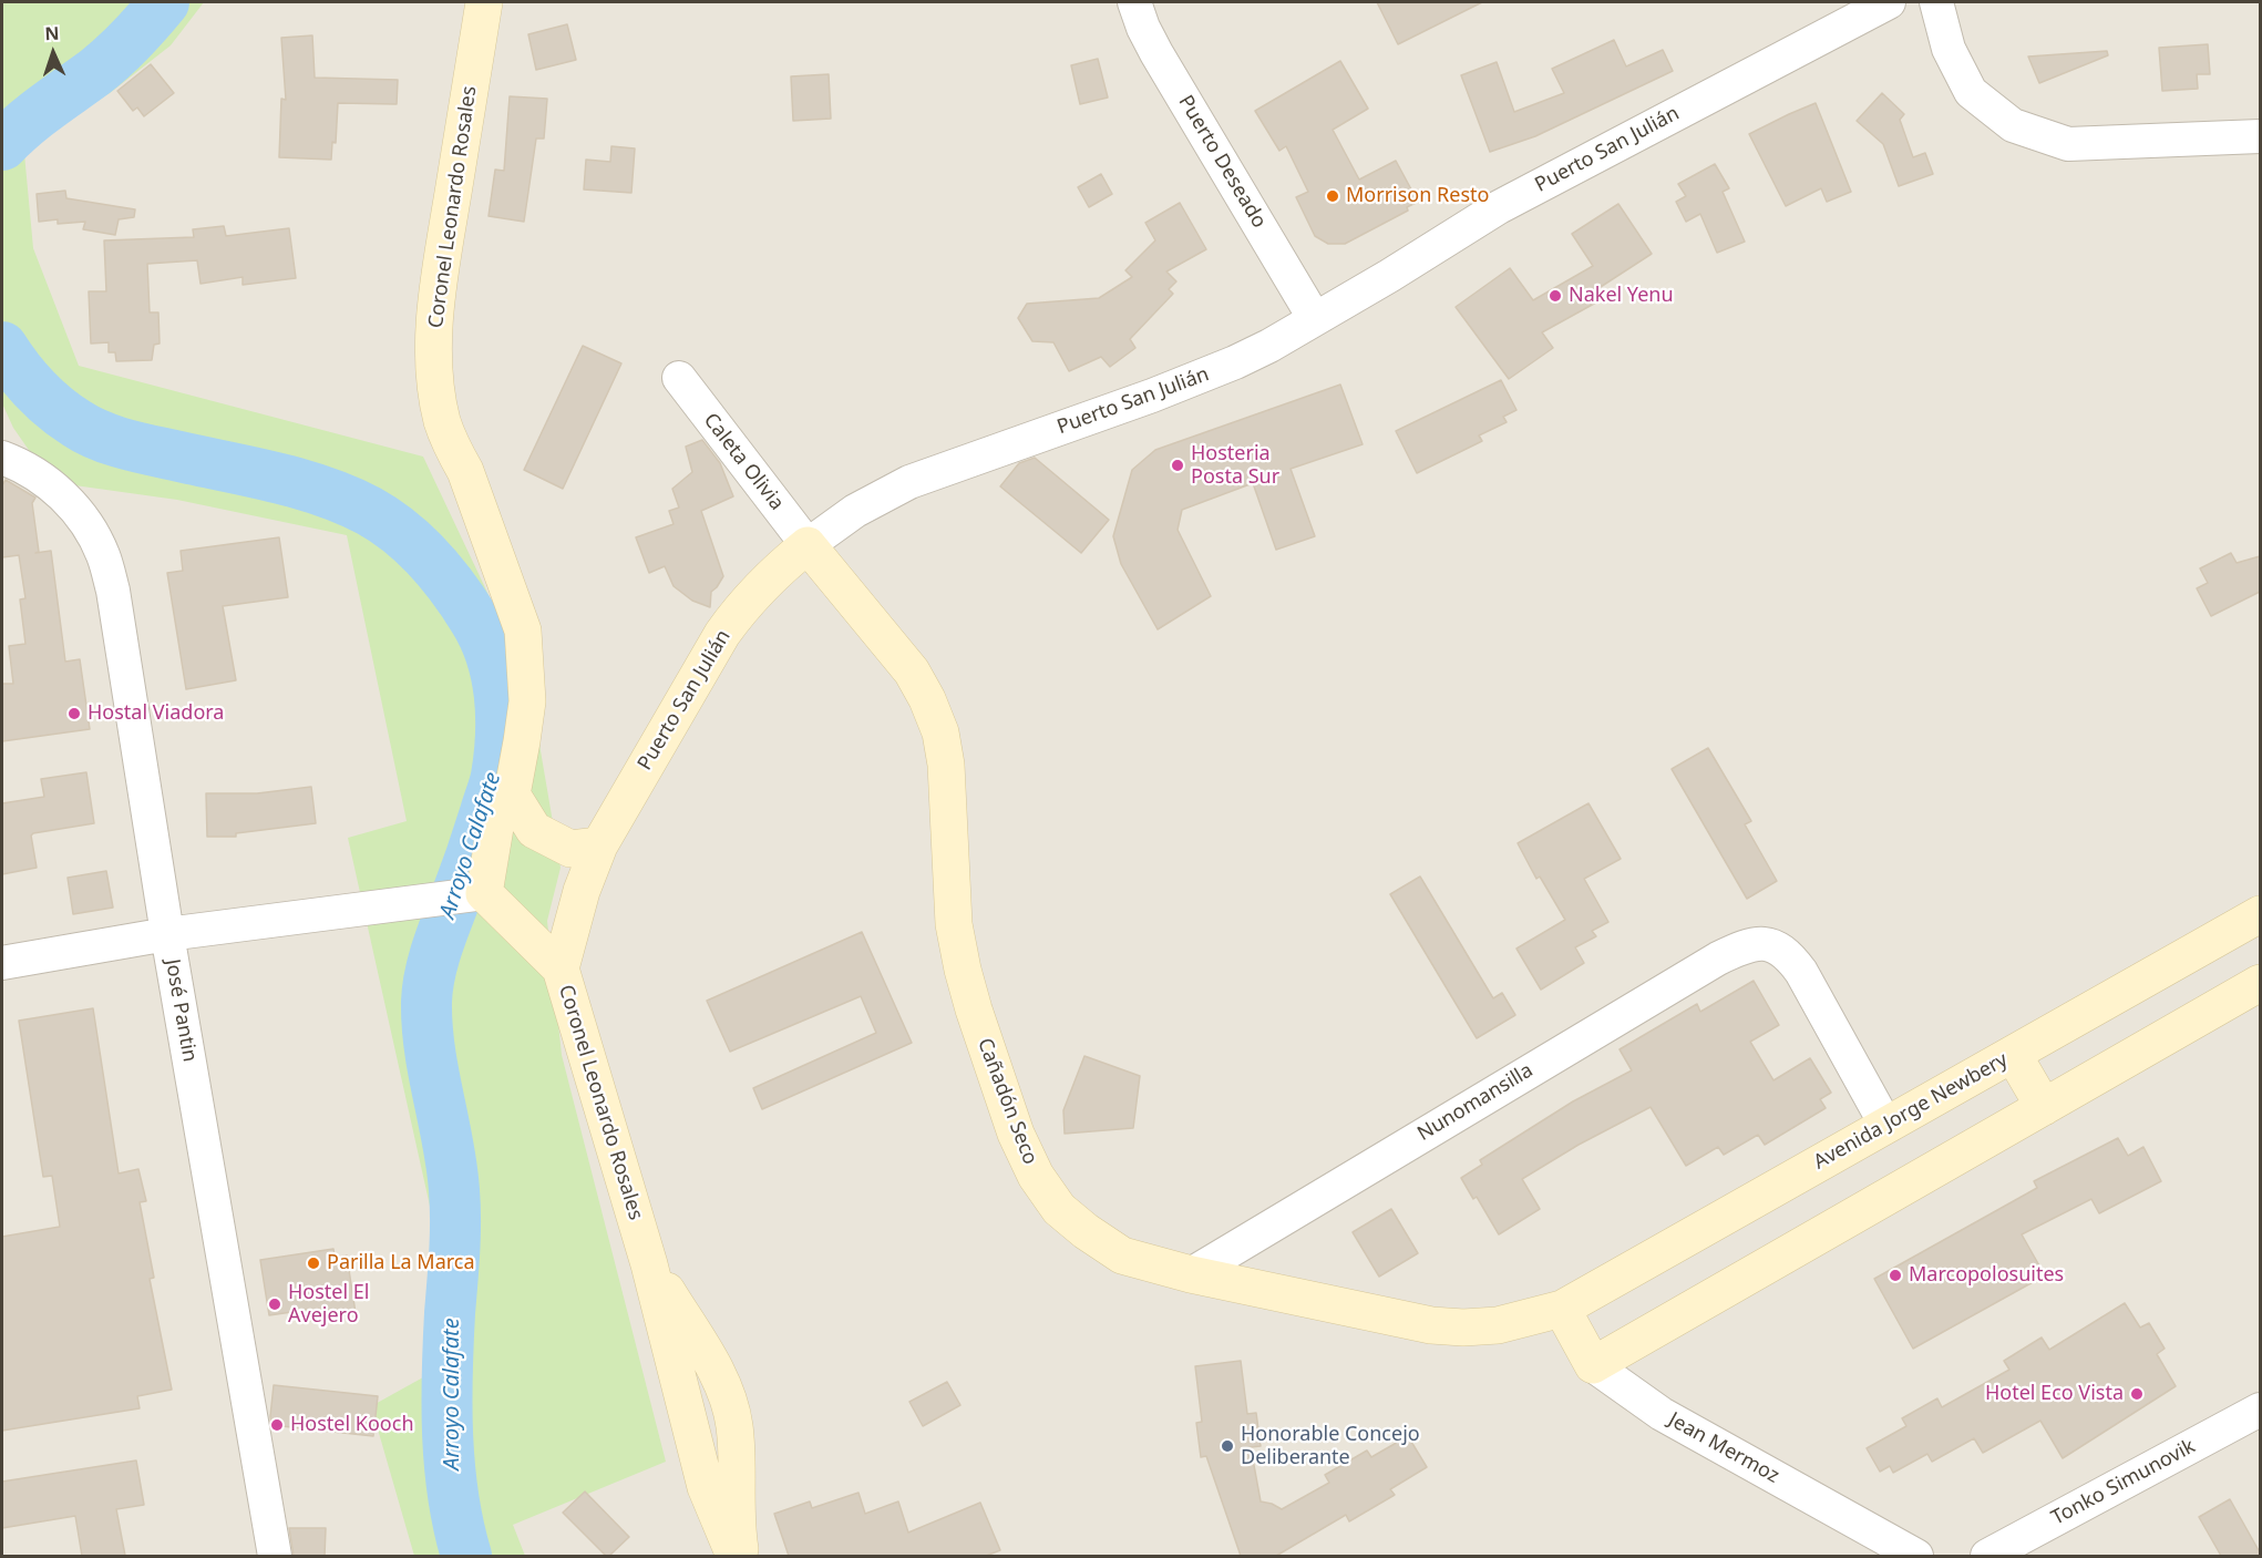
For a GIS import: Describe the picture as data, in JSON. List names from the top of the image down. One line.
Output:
{"streets":{"street":["Puerto San Julián","Puerto Deseado","Coronel Leonardo Rosales","Caleta Olivia","José Pantin","Cañadón Seco","Nunomansilla","Avenida Jorge Newbery","Jean Mermoz","Tonko Simunovik"]},"crossings":[["Puerto San Julián","Puerto Deseado"],["Puerto San Julián","Coronel Leonardo Rosales"],["Puerto San Julián","Caleta Olivia"],["Puerto San Julián","Cañadón Seco"],["Caleta Olivia","Cañadón Seco"],["Cañadón Seco","Nunomansilla"],["Cañadón Seco","Avenida Jorge Newbery"],["Cañadón Seco","Jean Mermoz"],["Nunomansilla","Avenida Jorge Newbery"],["Avenida Jorge Newbery","Jean Mermoz"]],"water":["Arroyo Calafate"],"places":["Morrison Resto","Nakel Yenu","Hosteria Posta Sur","Hostal Viadora","Parilla La Marca","Marcopolosuites","Hostel El Avejero","Hotel Eco Vista","Hostel Kooch","Honorable Concejo Deliberante"],"north":"top"}
